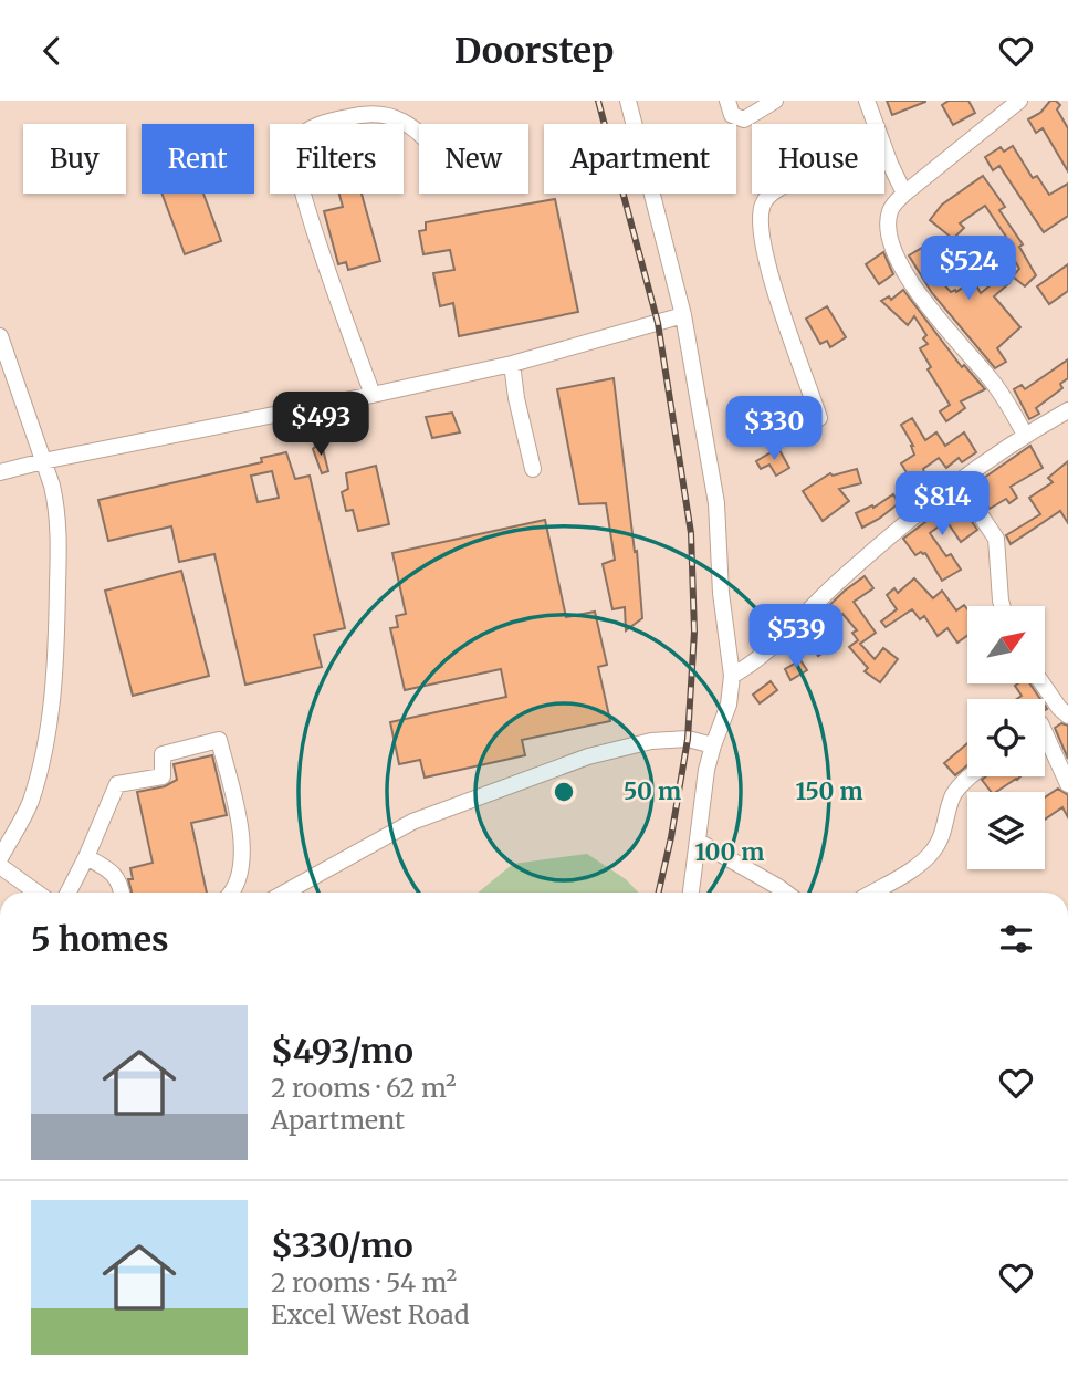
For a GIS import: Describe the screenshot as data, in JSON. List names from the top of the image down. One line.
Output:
{"north":"top right","page":{"header":"Doorstep","chip":["Buy","Rent","Filters","New","Apartment","House"],"price":["$524","$493","$330","$814","$539"],"heading":"5 homes","list":[{"name":"$493/mo","note":"2 rooms · 62 m² · Apartment"},{"name":"$330/mo","note":"2 rooms · 54 m² · Excel West Road"}]},"rings":["50 m","150 m","100 m"]}
